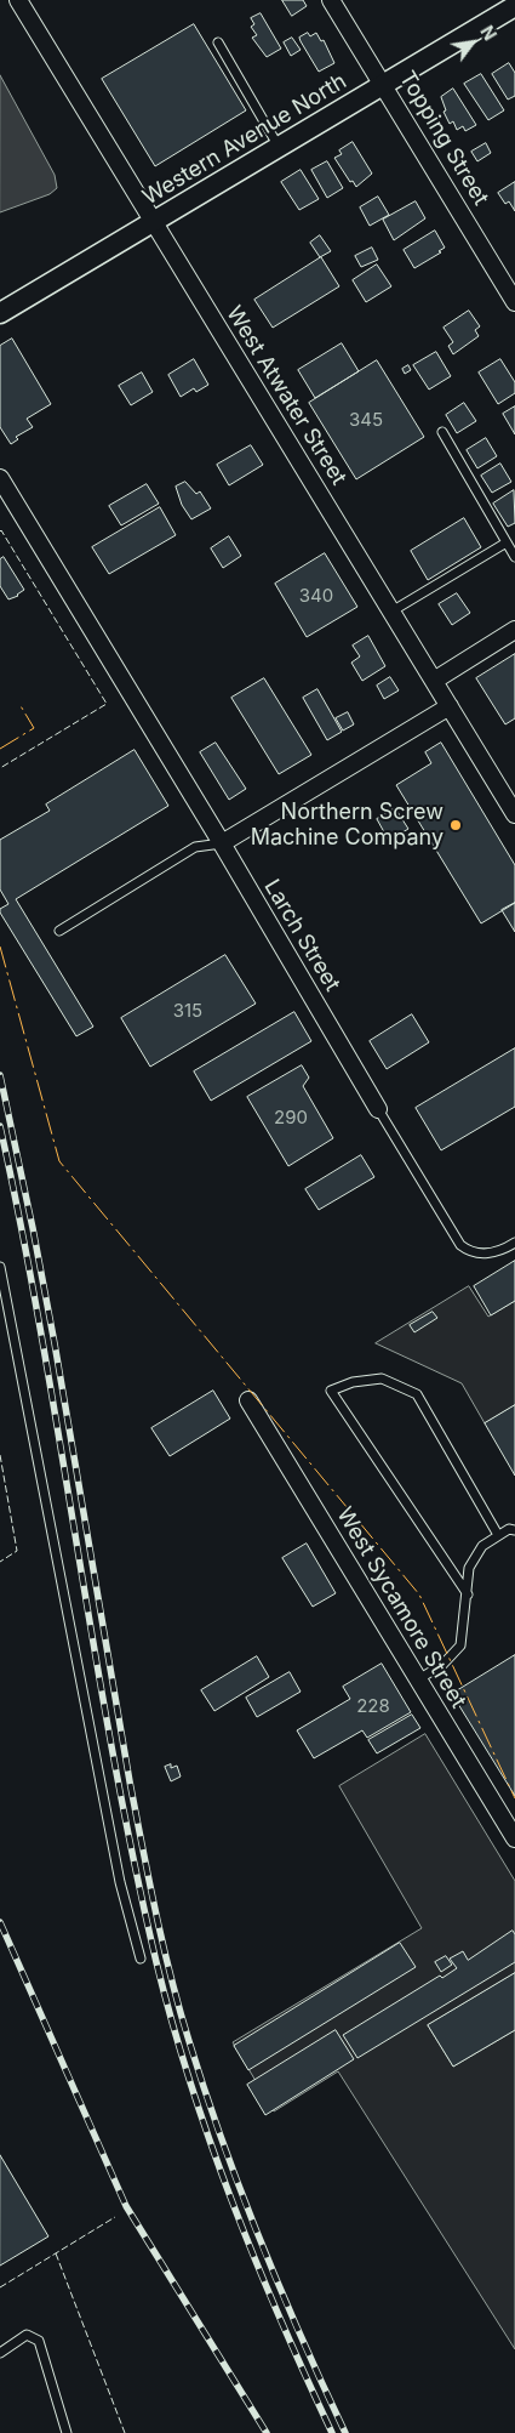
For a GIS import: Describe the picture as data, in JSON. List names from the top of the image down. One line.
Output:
{"streets":{"street":["Topping Street","Western Avenue North","West Atwater Street","Larch Street","West Sycamore Street"]},"crossings":[["Topping Street","Western Avenue North"],["Western Avenue North","West Atwater Street"]],"places":["Northern Screw Machine Company"],"house_numbers":["345","340","315","290","228"],"north":"top right"}
